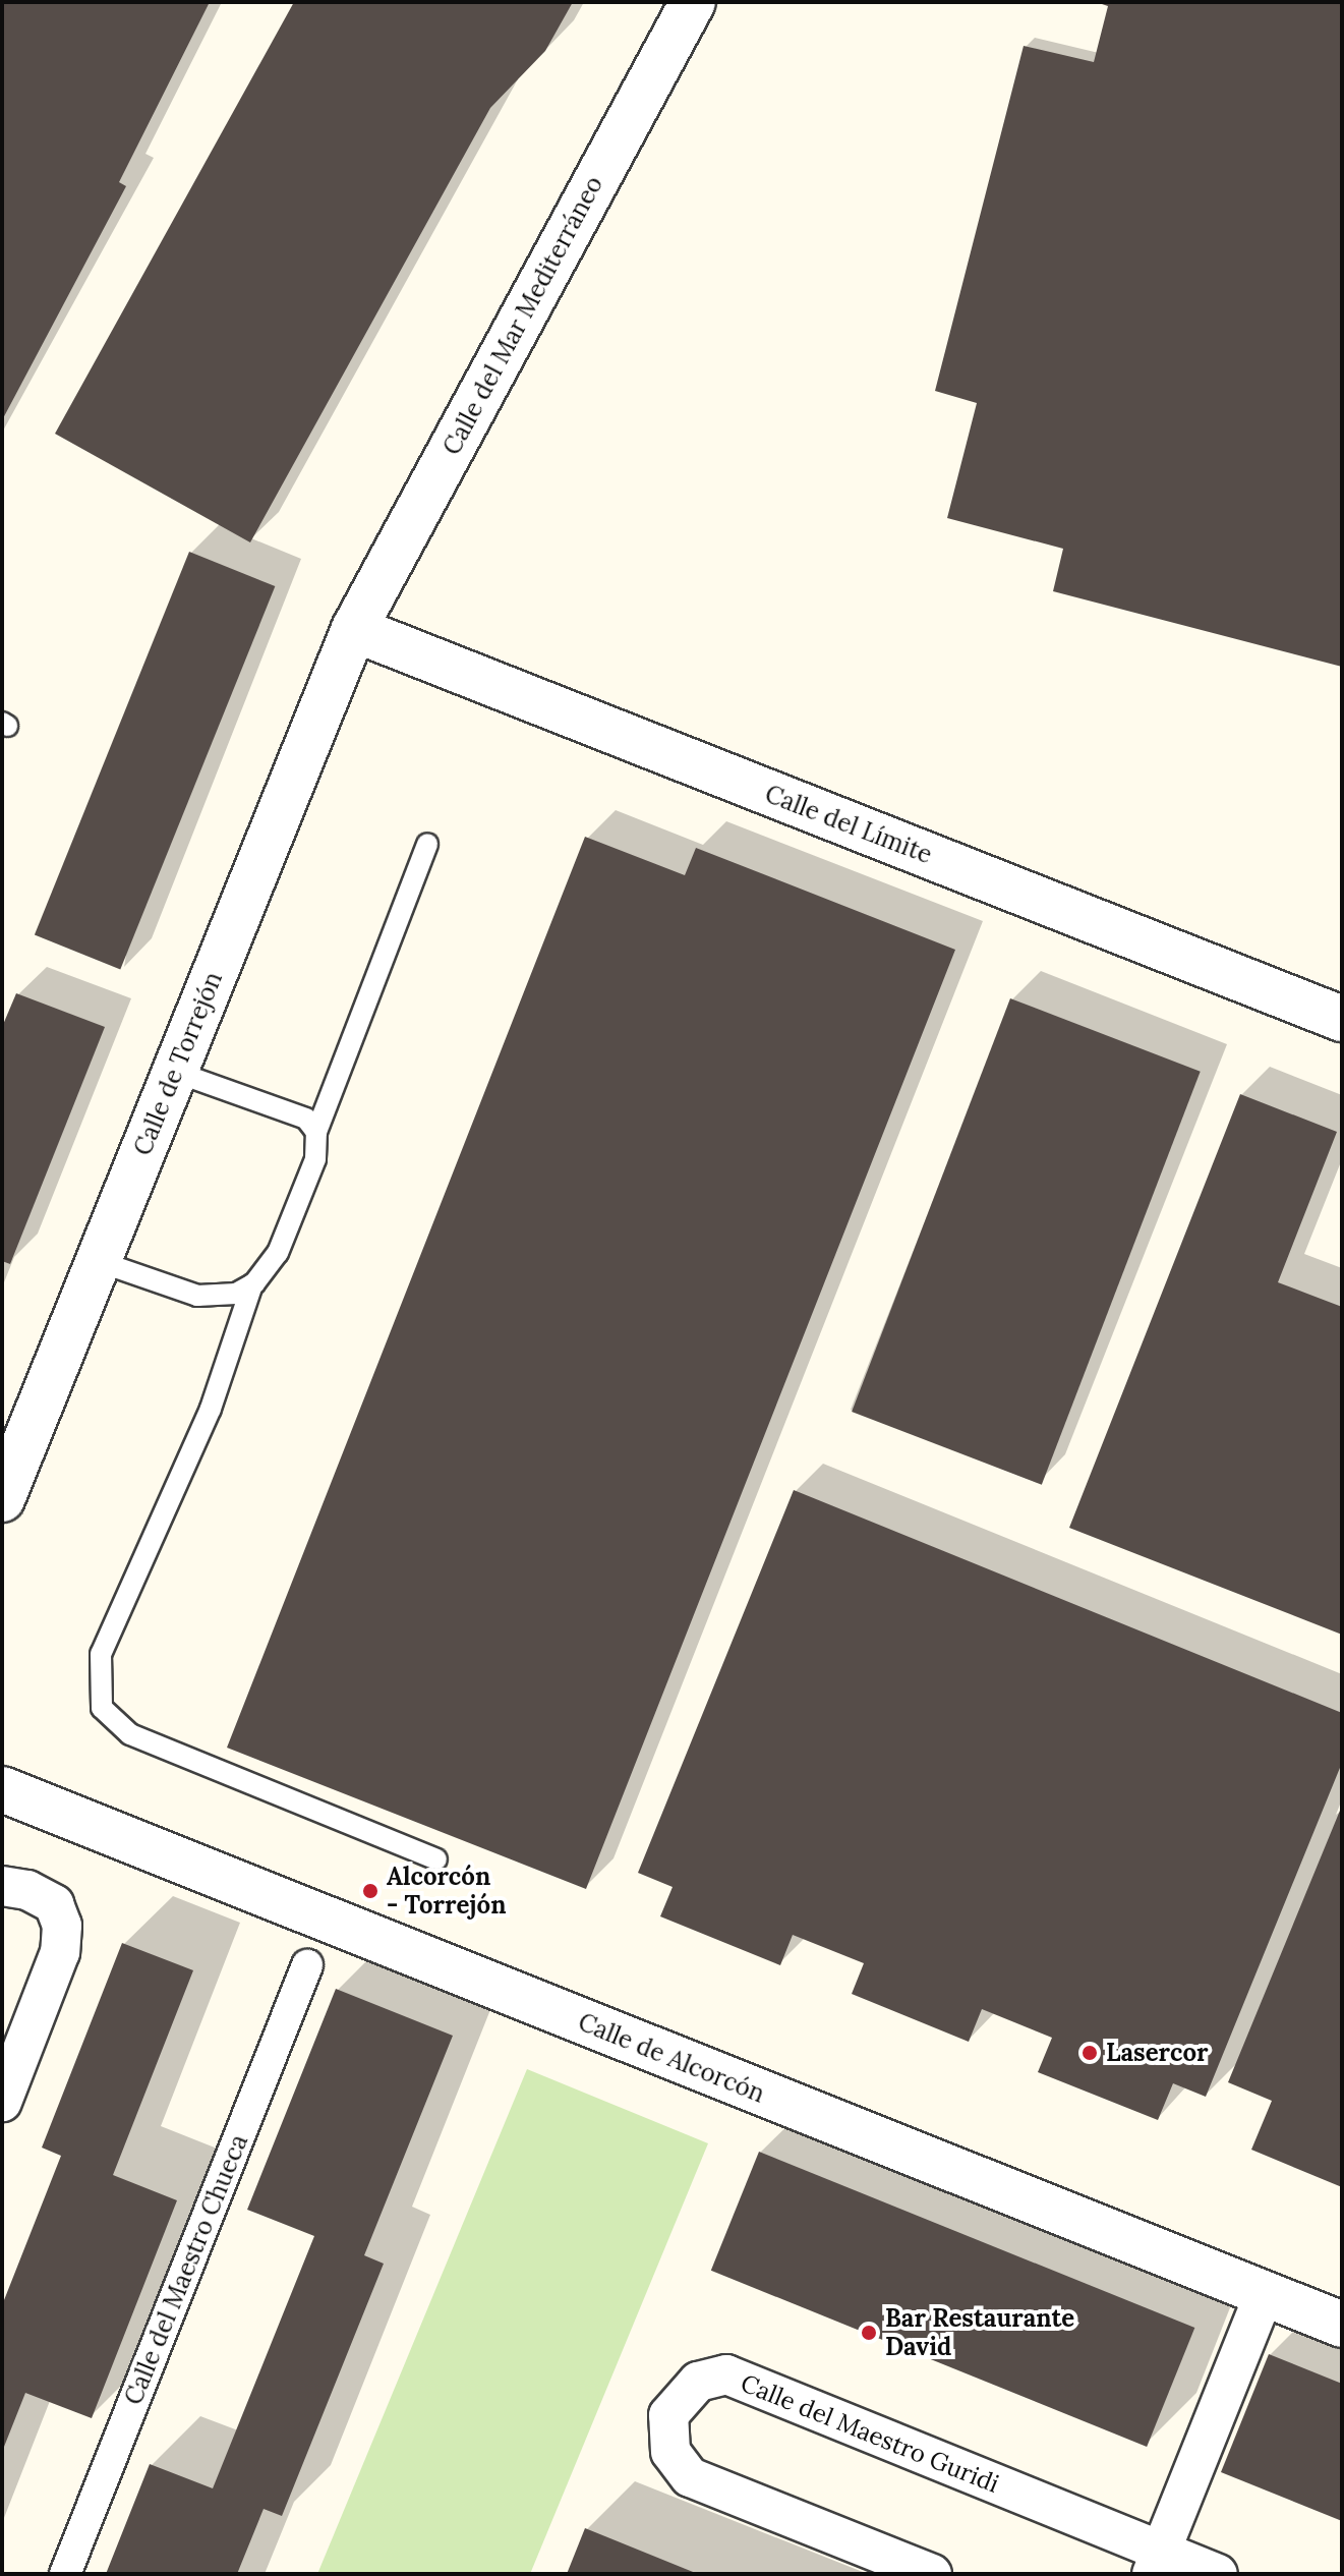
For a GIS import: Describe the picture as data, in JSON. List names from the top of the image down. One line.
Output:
{"streets":{"street":["Calle del Mar Mediterráneo","Calle del Límite","Calle de Torrejón","Calle de Alcorcón","Calle del Maestro Chueca","Calle del Maestro Guridi"]},"crossings":[["Calle del Mar Mediterráneo","Calle del Límite"],["Calle del Mar Mediterráneo","Calle de Torrejón"],["Calle del Límite","Calle de Torrejón"]],"places":["Alcorcón - Torrejón","Lasercor","Bar Restaurante David"]}
